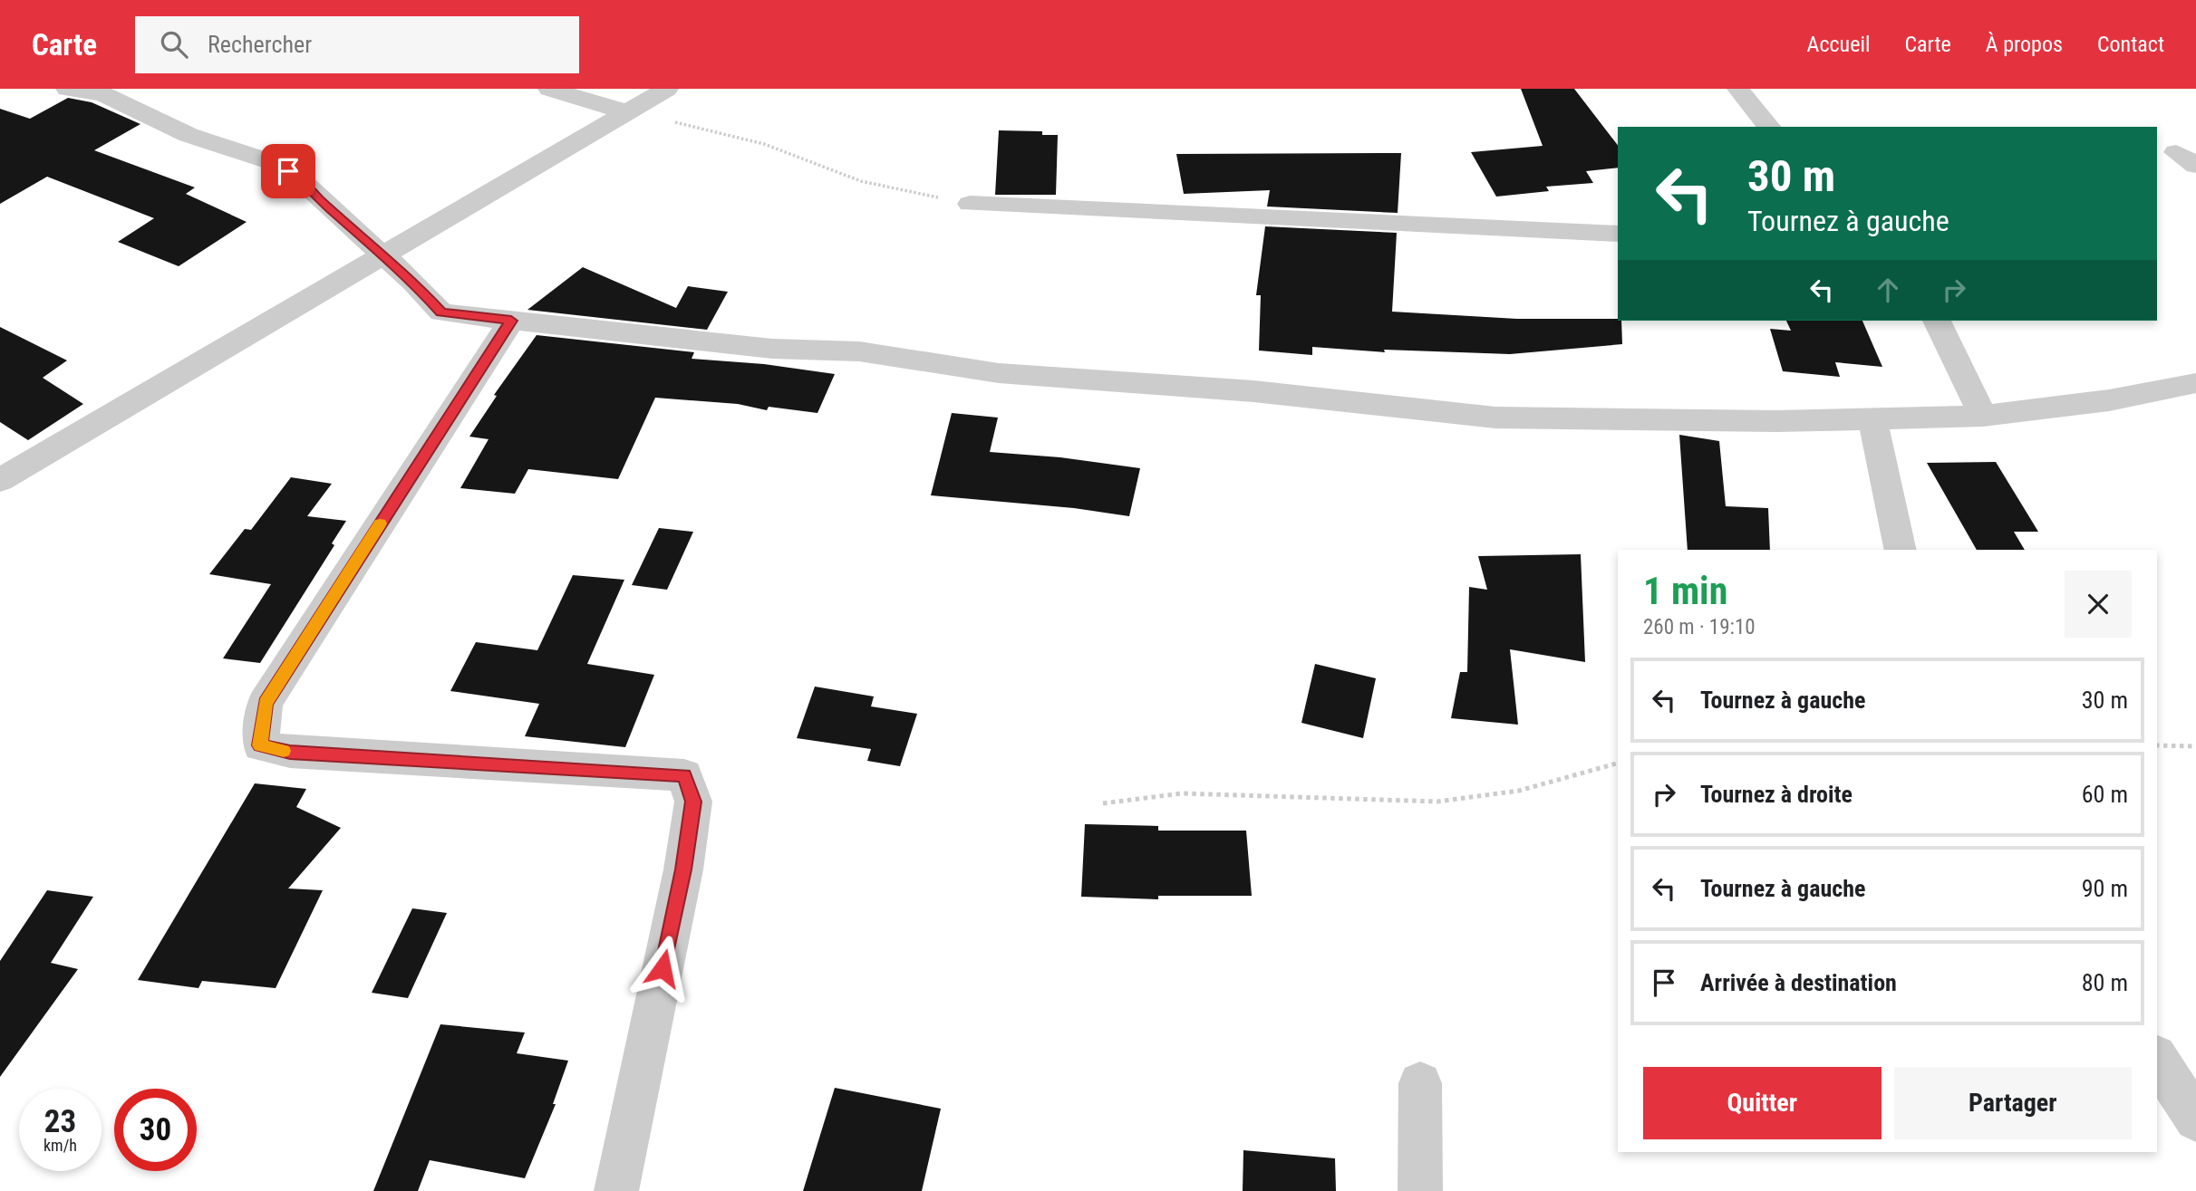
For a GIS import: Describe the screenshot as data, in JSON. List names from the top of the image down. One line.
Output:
{"page":{"header":"Carte","search":"Rechercher","nav":["Accueil","Carte","À propos","Contact"],"turn":["30 m","Tournez à gauche"],"heading":["1 min","260 m · 19:10"],"list":[{"name":"Tournez à gauche","value":"30 m"},{"name":"Tournez à droite","value":"60 m"},{"name":"Tournez à gauche","value":"90 m"},{"name":"Arrivée à destination","value":"80 m"}],"buttons":["Quitter","Partager"],"speed":"23 km/h","limit":"30"}}
